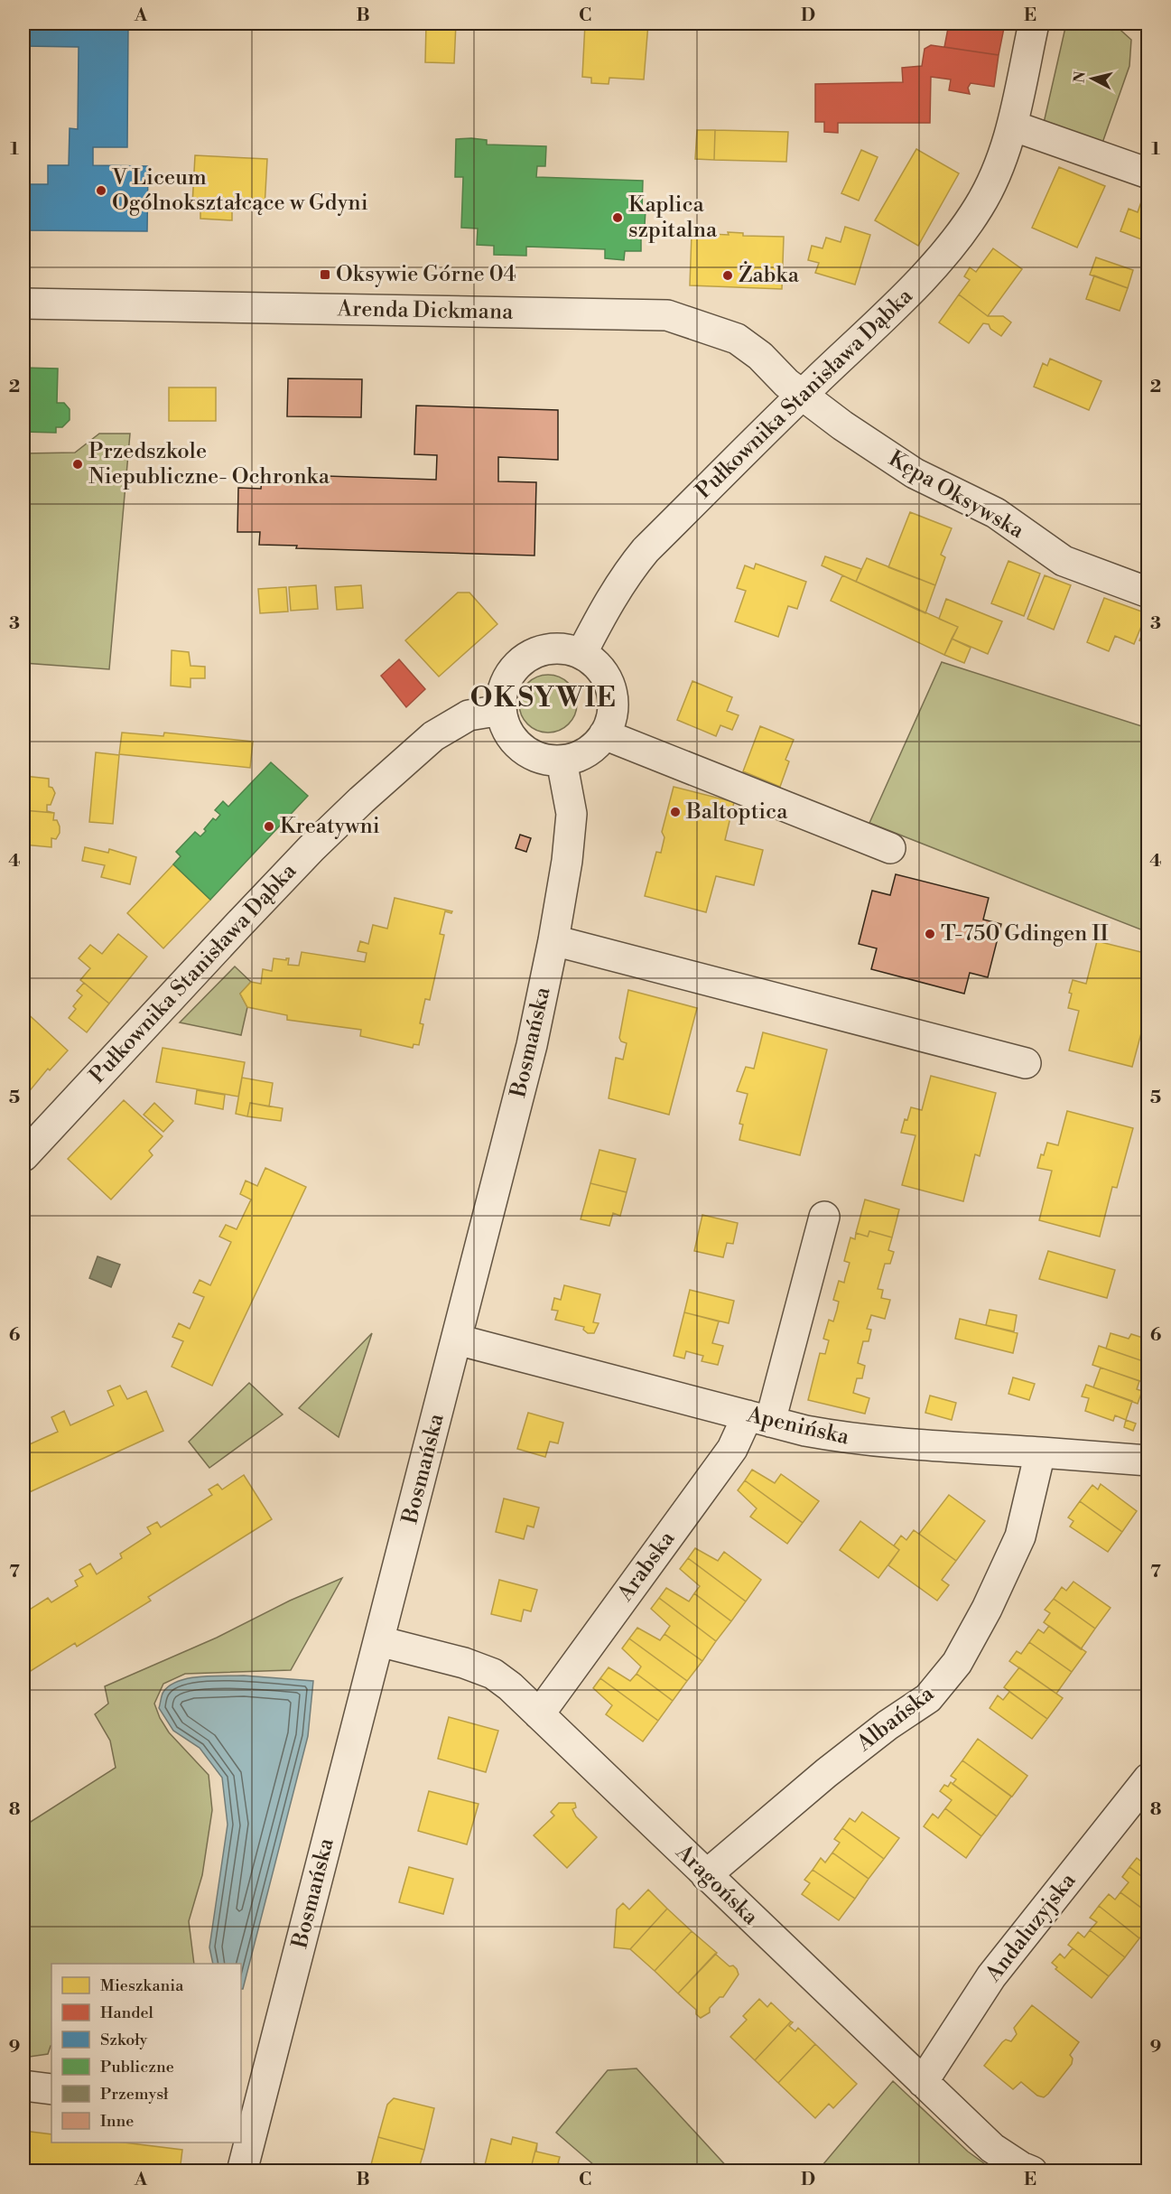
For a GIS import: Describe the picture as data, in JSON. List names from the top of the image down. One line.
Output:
{"streets":{"street":["Arenda Dickmana","Pułkownika Stanisława Dąbka","Kępa Oksywska","Bosmańska","Apenińska","Arabska","Albańska","Aragońska","Andaluzyjska"]},"crossings":[["Arenda Dickmana","Pułkownika Stanisława Dąbka"],["Arenda Dickmana","Kępa Oksywska"],["Pułkownika Stanisława Dąbka","Kępa Oksywska"],["Pułkownika Stanisława Dąbka","Bosmańska"],["Bosmańska","Apenińska"],["Bosmańska","Aragońska"],["Apenińska","Arabska"],["Apenińska","Albańska"],["Arabska","Aragońska"],["Albańska","Aragońska"],["Aragońska","Andaluzyjska"]],"districts":["OKSYWIE"],"places":{"other":["V Liceum Ogólnokształcące w Gdyni","Kaplica szpitalna","Żabka","Przedszkole Niepubliczne- Ochronka","Baltoptica","Kreatywni","T-750 Gdingen II"],"transit":["Oksywie Górne 04"]},"legend":["Mieszkania","Handel","Szkoły","Publiczne","Przemysł","Inne"],"north":"left","grid":{"columns":["A","B","C","D","E"],"rows":["1","2","3","4","5","6","7","8","9"]}}
